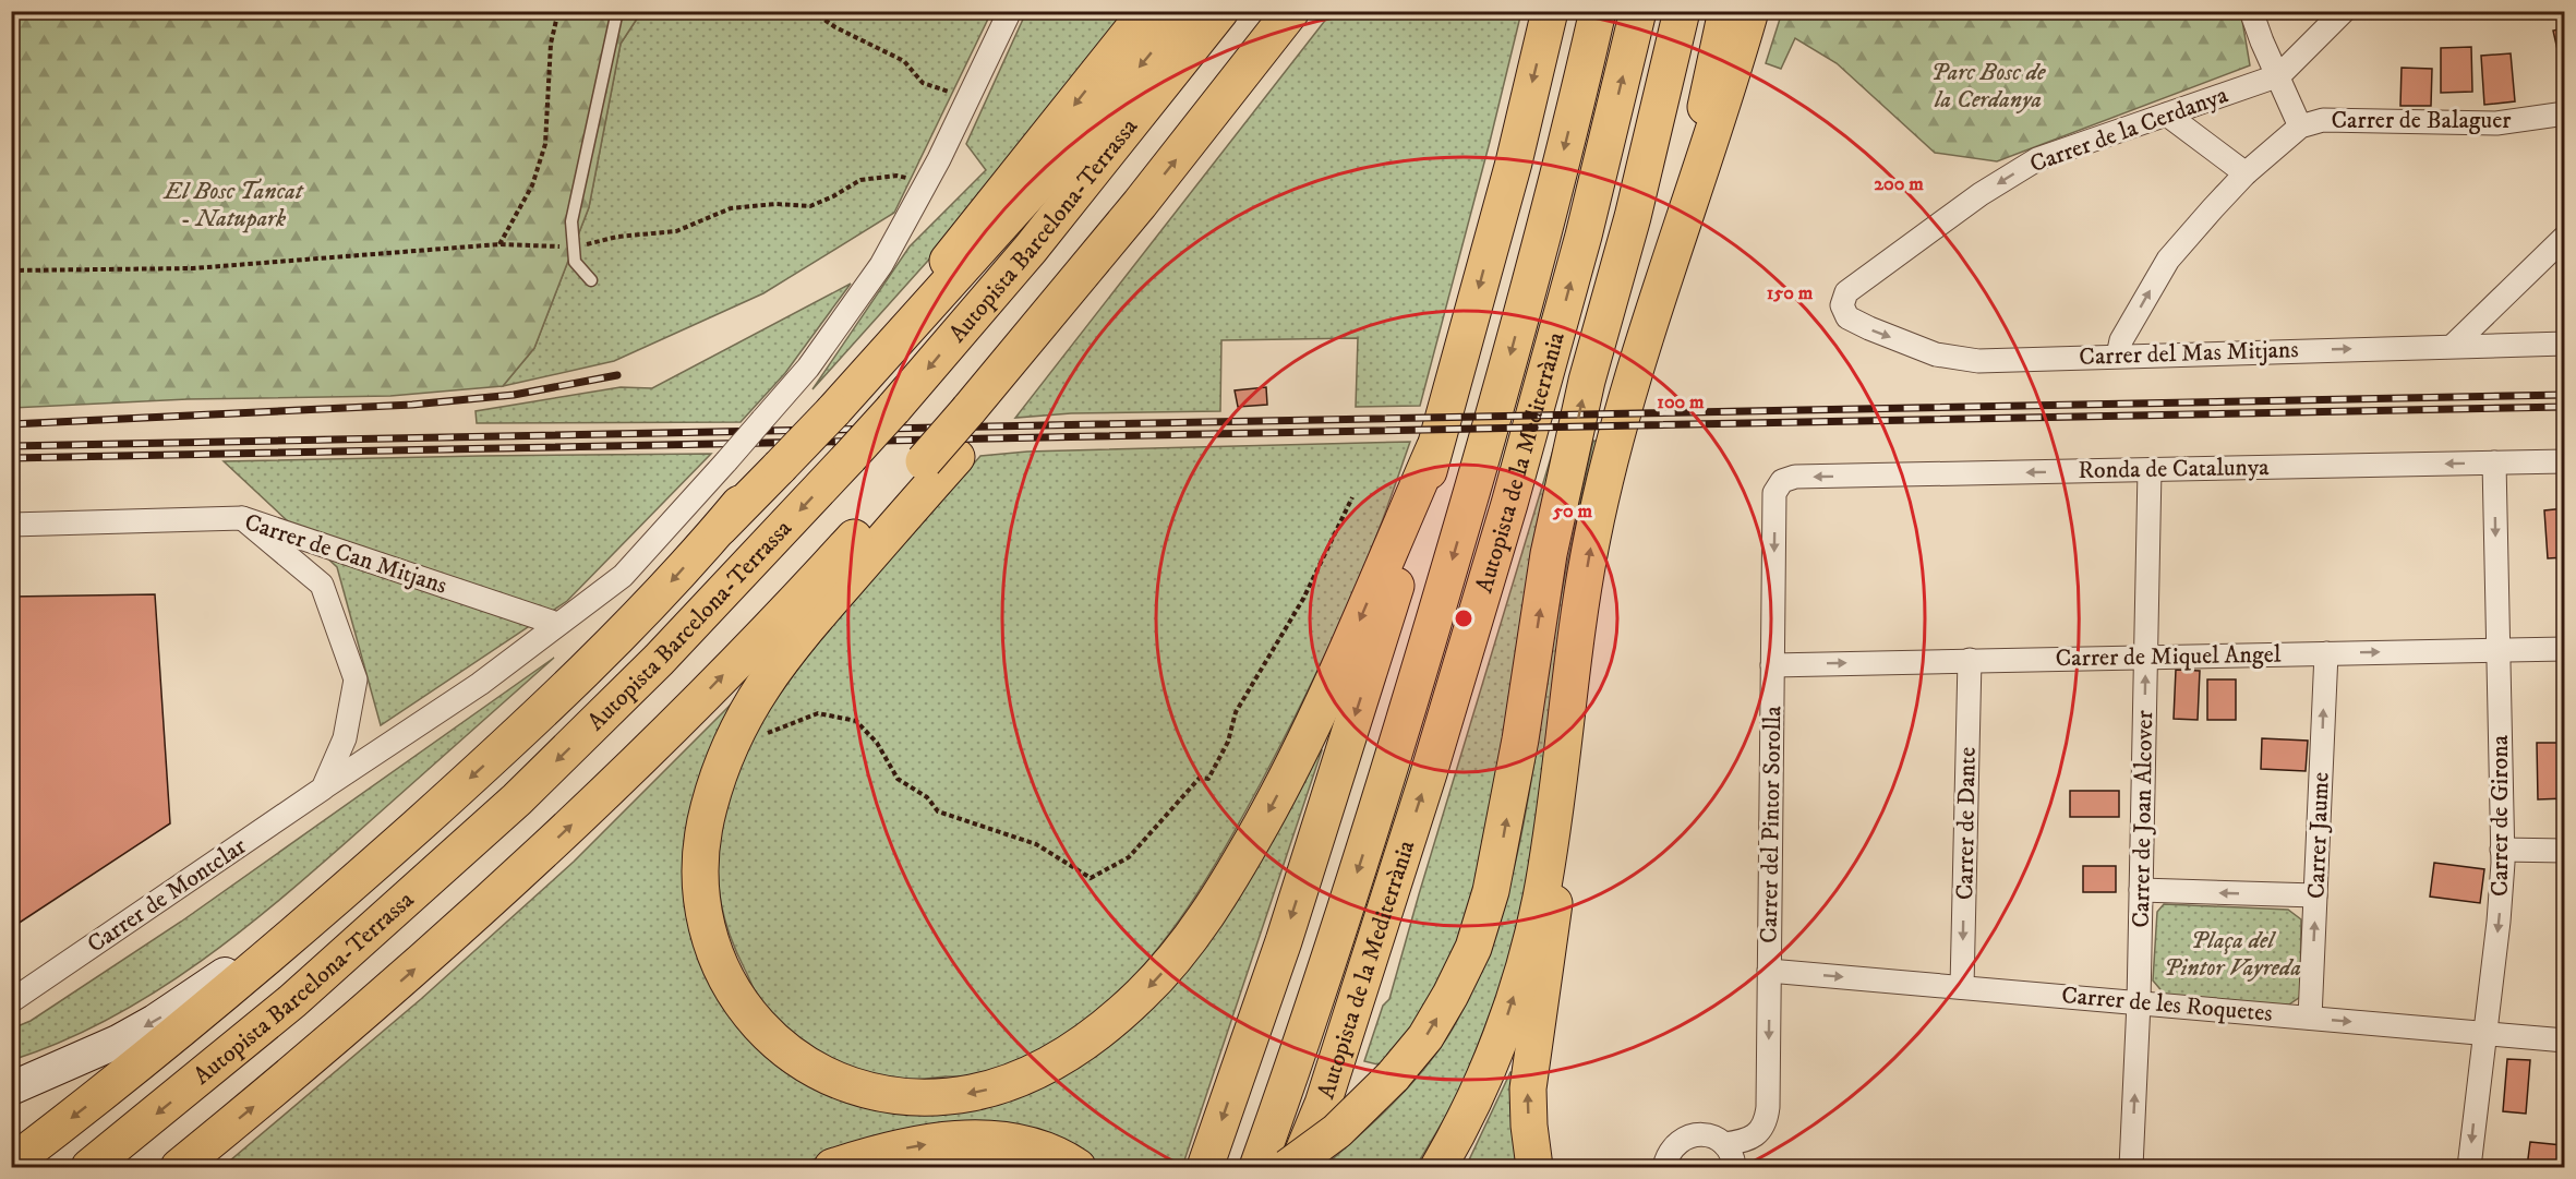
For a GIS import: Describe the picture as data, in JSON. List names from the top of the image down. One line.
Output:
{"streets":{"main road":["Autopista Barcelona-Terrassa","Autopista de la Mediterrània"],"street":["Carrer de Balaguer","Carrer de la Cerdanya","Carrer del Mas Mitjans","Ronda de Catalunya","Carrer de Can Mitjans","Carrer de Miquel Angel","Carrer de Girona","Carrer de Joan Alcover","Carrer de Dante","Carrer del Pintor Sorolla","Carrer Jaume","Carrer de Montclar","Carrer de les Roquetes"]},"crossings":[["Carrer de Balaguer","Carrer del Mas Mitjans"],["Carrer de la Cerdanya","Carrer del Mas Mitjans"],["Ronda de Catalunya","Carrer de Girona"],["Ronda de Catalunya","Carrer de Joan Alcover"],["Ronda de Catalunya","Carrer del Pintor Sorolla"],["Carrer de Can Mitjans","Carrer de Montclar"],["Carrer de Miquel Angel","Carrer de Girona"],["Carrer de Miquel Angel","Carrer de Joan Alcover"],["Carrer de Miquel Angel","Carrer de Dante"],["Carrer de Miquel Angel","Carrer del Pintor Sorolla"],["Carrer de Miquel Angel","Carrer Jaume"],["Carrer de Girona","Carrer de les Roquetes"],["Carrer de Joan Alcover","Carrer de les Roquetes"],["Carrer de Dante","Carrer de les Roquetes"],["Carrer del Pintor Sorolla","Carrer de les Roquetes"],["Carrer Jaume","Carrer de les Roquetes"]],"one_way":["Carrer de Balaguer","Carrer de la Cerdanya","Carrer del Mas Mitjans","Ronda de Catalunya","Carrer de Miquel Angel","Carrer de Girona","Carrer de Joan Alcover","Carrer de Dante","Carrer del Pintor Sorolla","Carrer Jaume","Carrer de les Roquetes"],"parks":["Parc Bosc de la Cerdanya","El Bosc Tancat - Natupark","Plaça del Pintor Vayreda"],"rings":["200 m","150 m","100 m","50 m"]}
